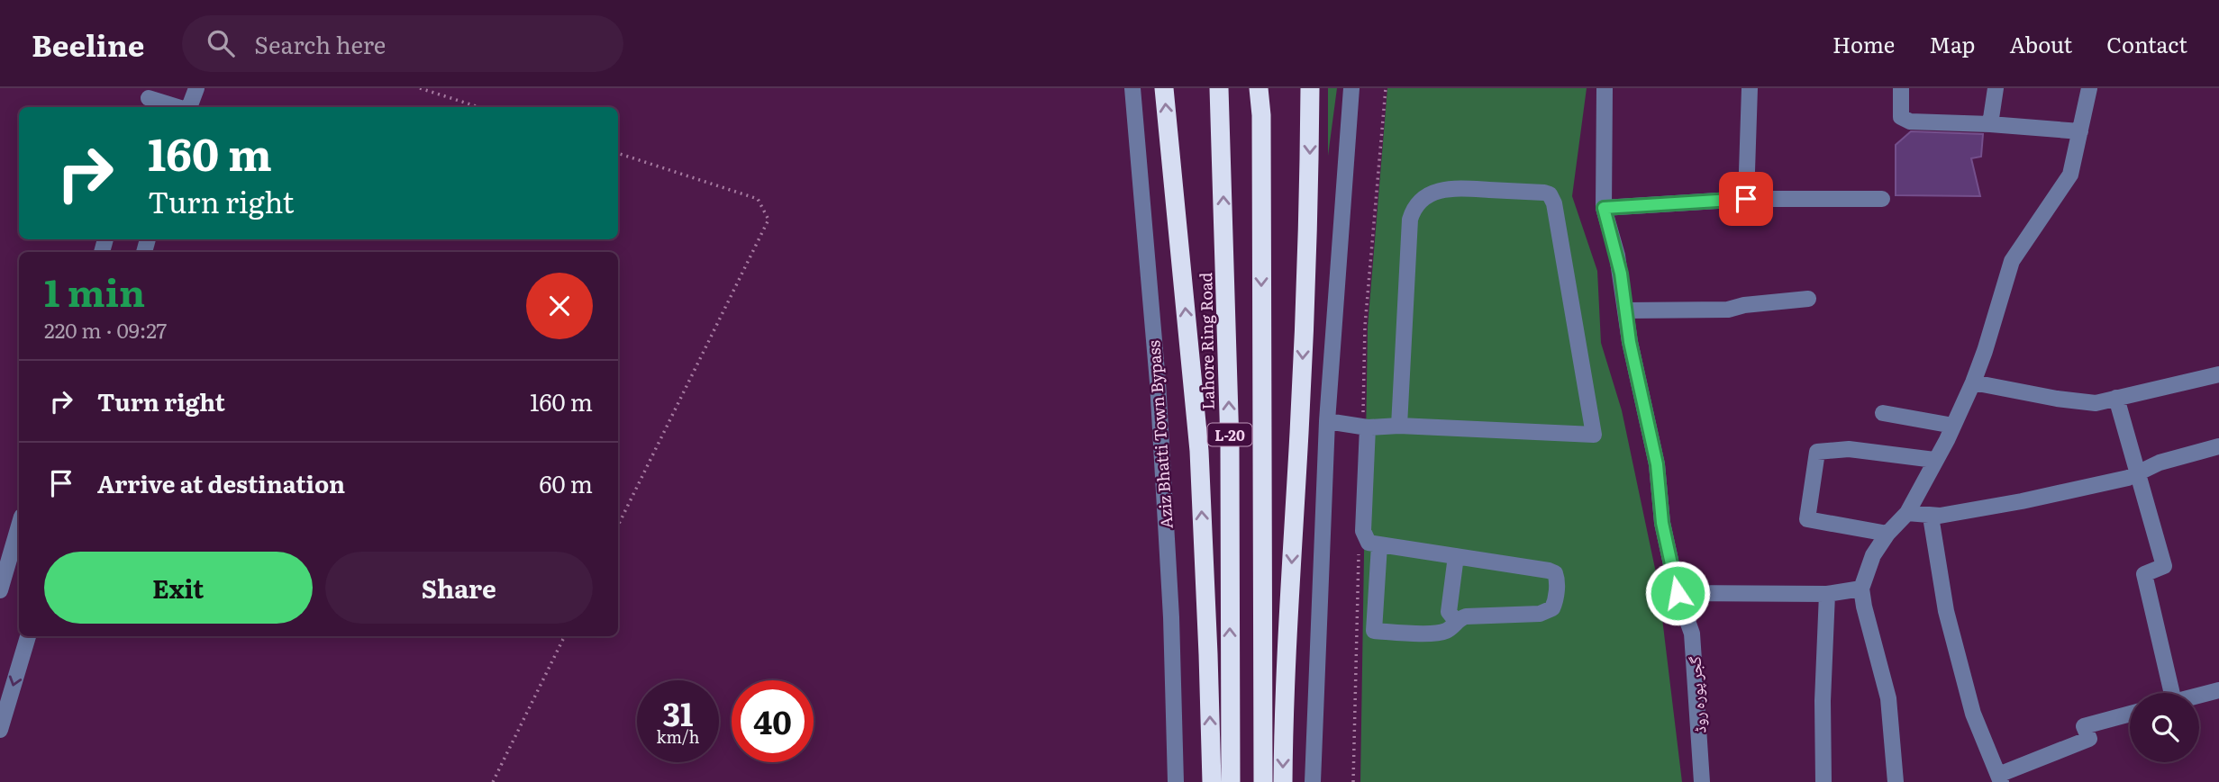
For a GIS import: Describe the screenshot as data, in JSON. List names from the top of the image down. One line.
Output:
{"streets":{"highway":["Lahore Ring Road","L-20"],"street":["Aziz Bhatti Town Bypass","گجر پورہ روڈ"]},"page":{"header":"Beeline","search":"Search here","nav":["Home","Map","About","Contact"],"turn":["160 m","Turn right"],"heading":["1 min","220 m · 09:27"],"list":[{"name":"Turn right","value":"160 m"},{"name":"Arrive at destination","value":"60 m"}],"buttons":["Exit","Share"],"speed":"31 km/h","limit":"40"}}
